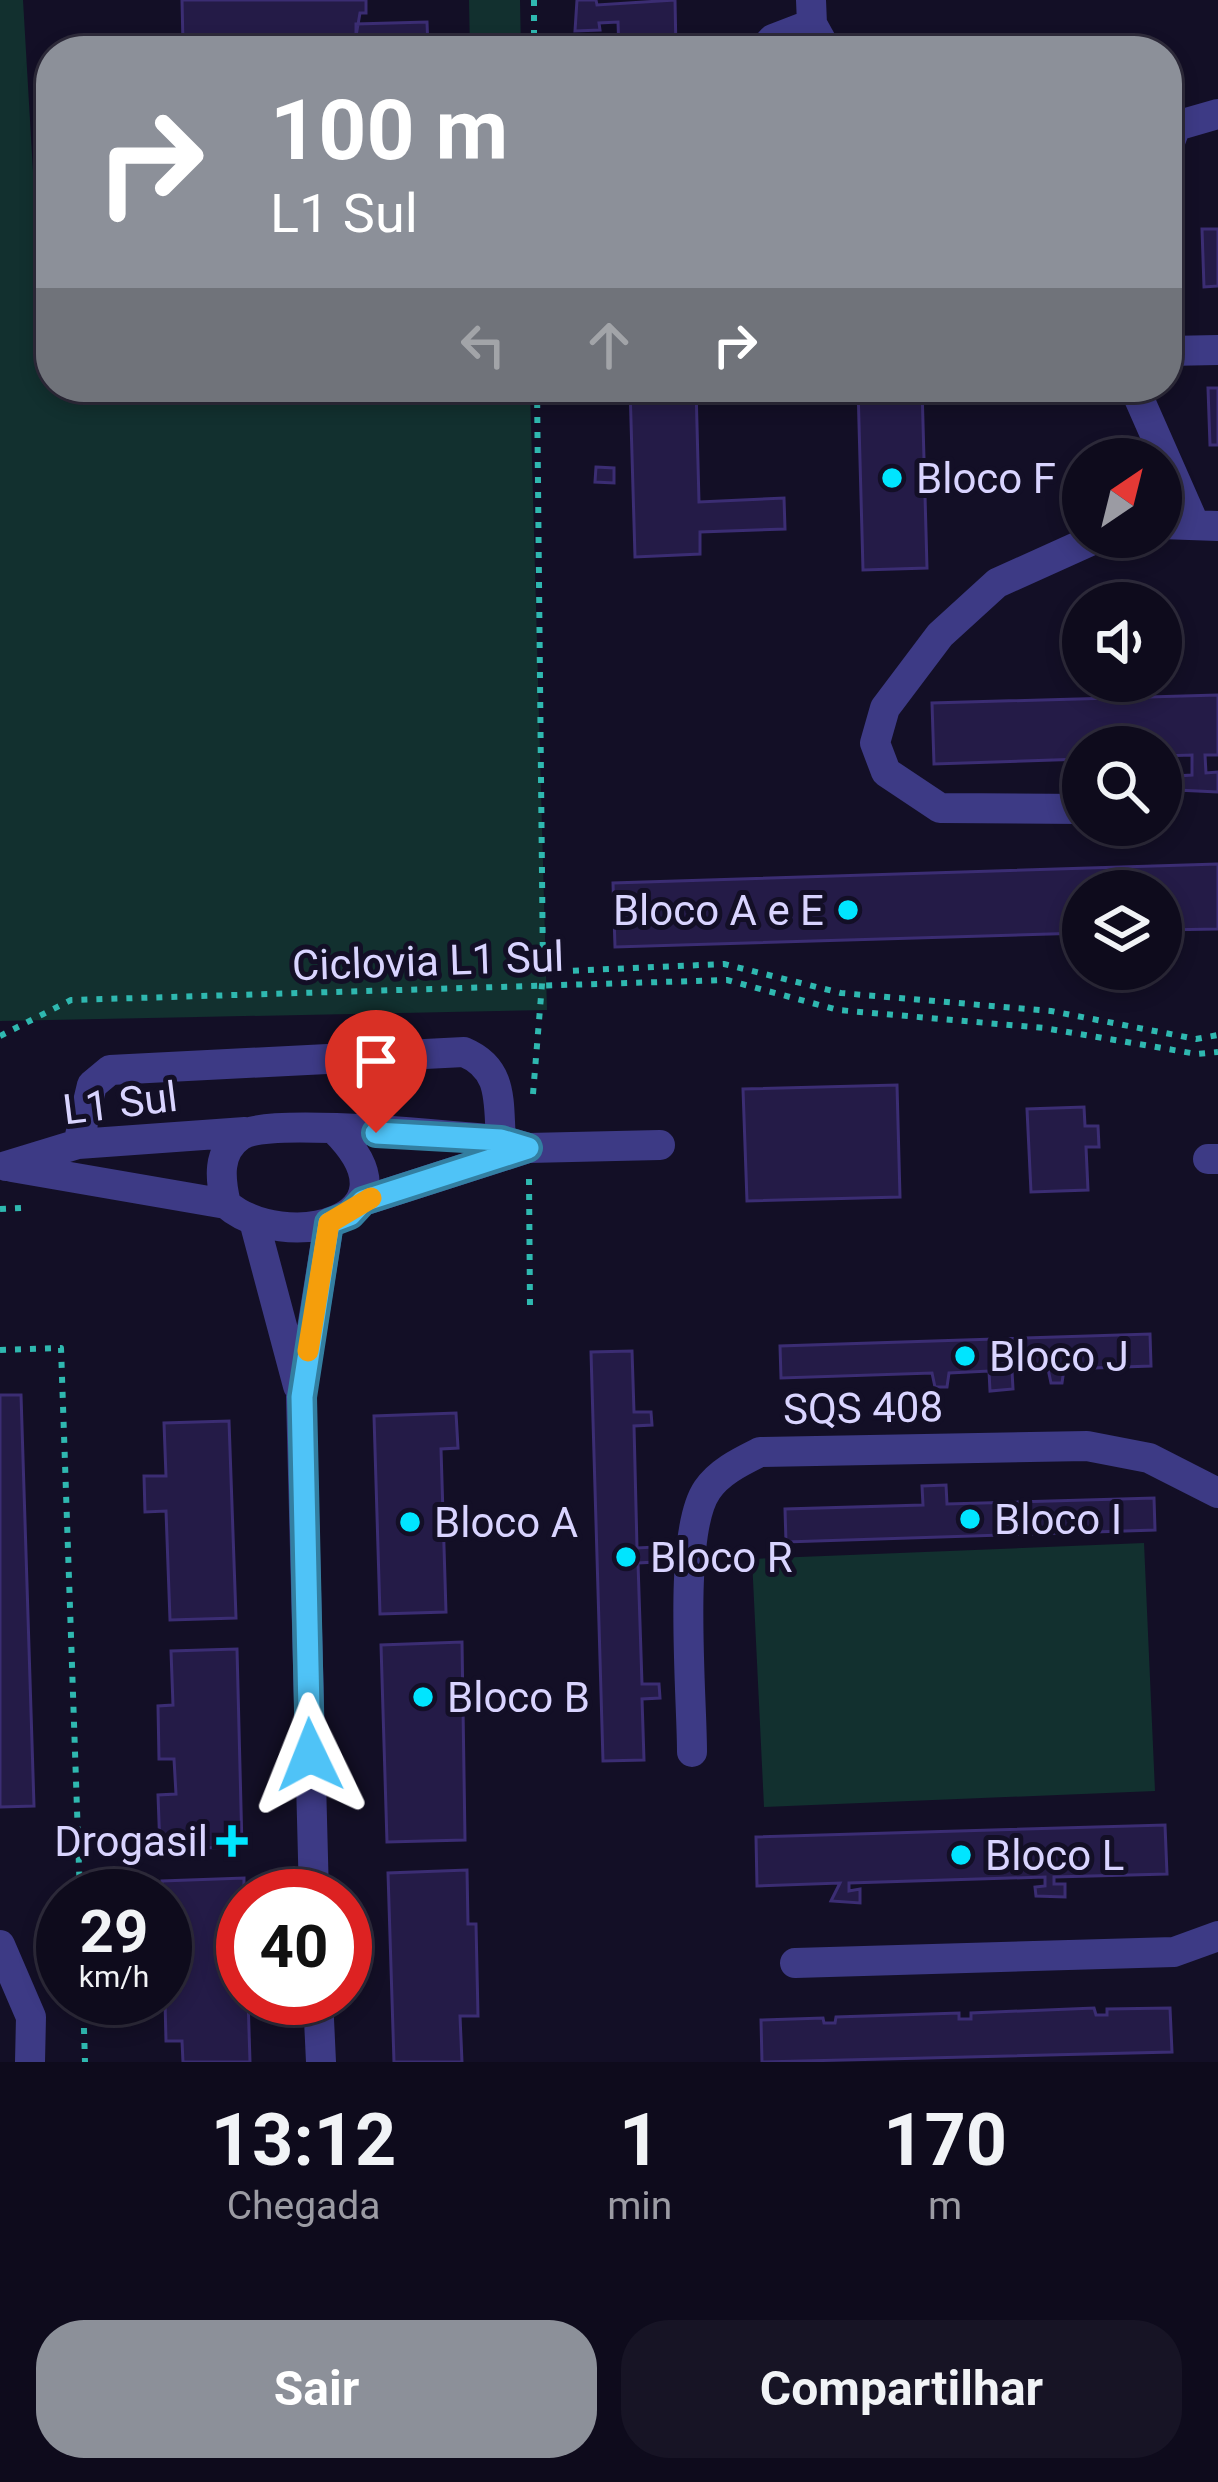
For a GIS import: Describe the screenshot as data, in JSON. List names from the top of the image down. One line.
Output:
{"streets":{"street":["L1 Sul","SQS 408"],"path":["Ciclovia L1 Sul"]},"places":{"other":["Bloco F","Bloco A e E","Bloco J","Bloco I","Bloco A","Bloco R","Bloco B","Bloco L"],"health":["Drogasil"]},"north":"top right","page":{"turn":["100 m","L1 Sul"],"speed":"29 km/h","limit":"40","eta":["13:12","Chegada","1","min","170","m"],"buttons":["Sair","Compartilhar"]}}
